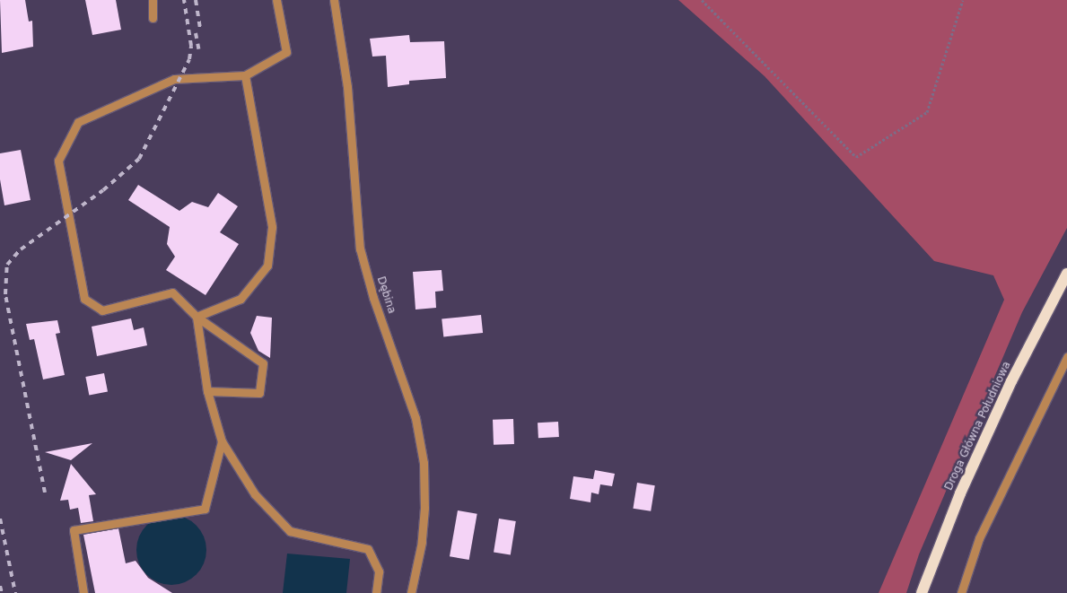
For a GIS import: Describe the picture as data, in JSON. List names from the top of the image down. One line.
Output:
{"streets":{"main road":["Droga Główna Południowa"],"street":["Dębina"]}}
